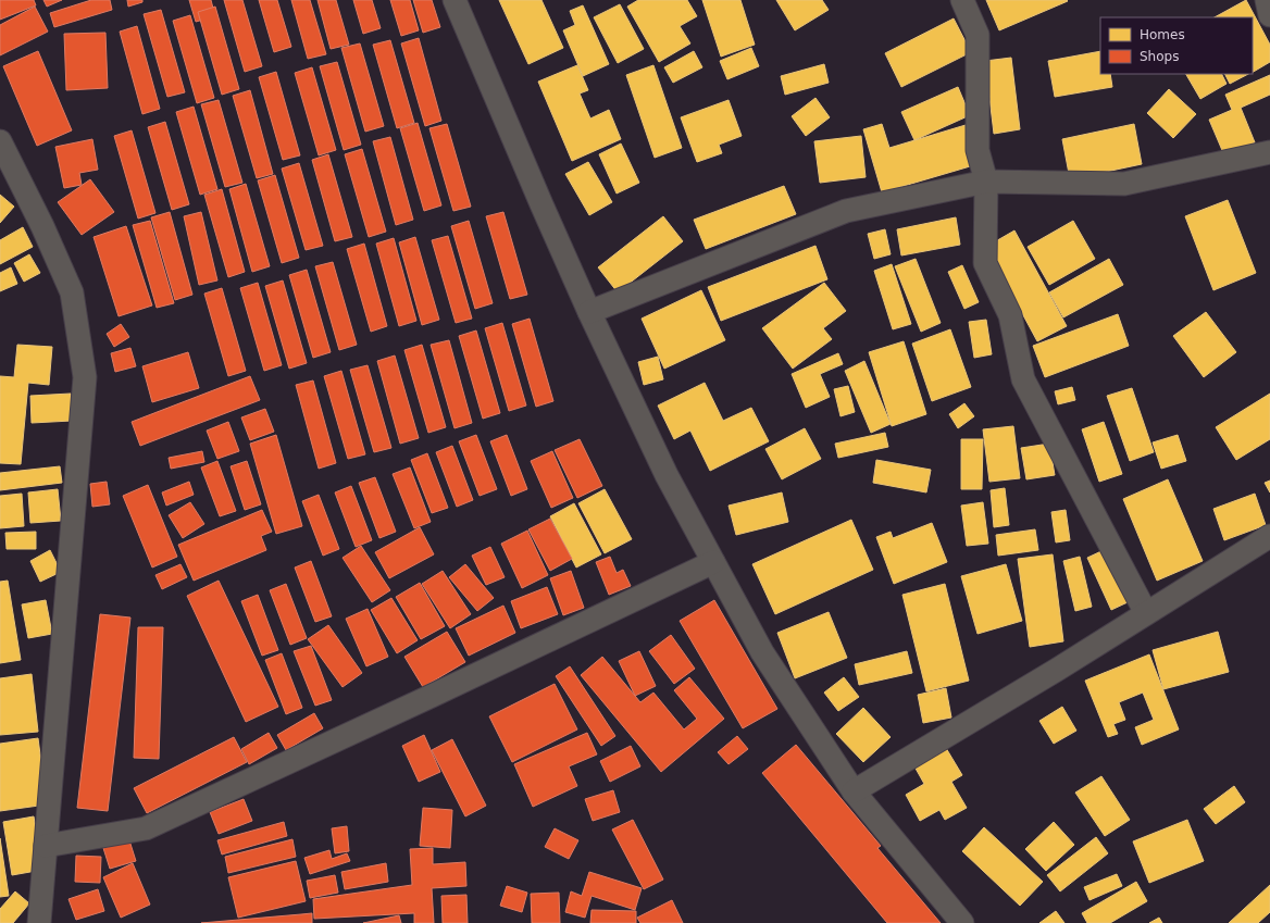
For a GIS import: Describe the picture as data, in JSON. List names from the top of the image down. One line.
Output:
{"legend":["Homes","Shops"]}
